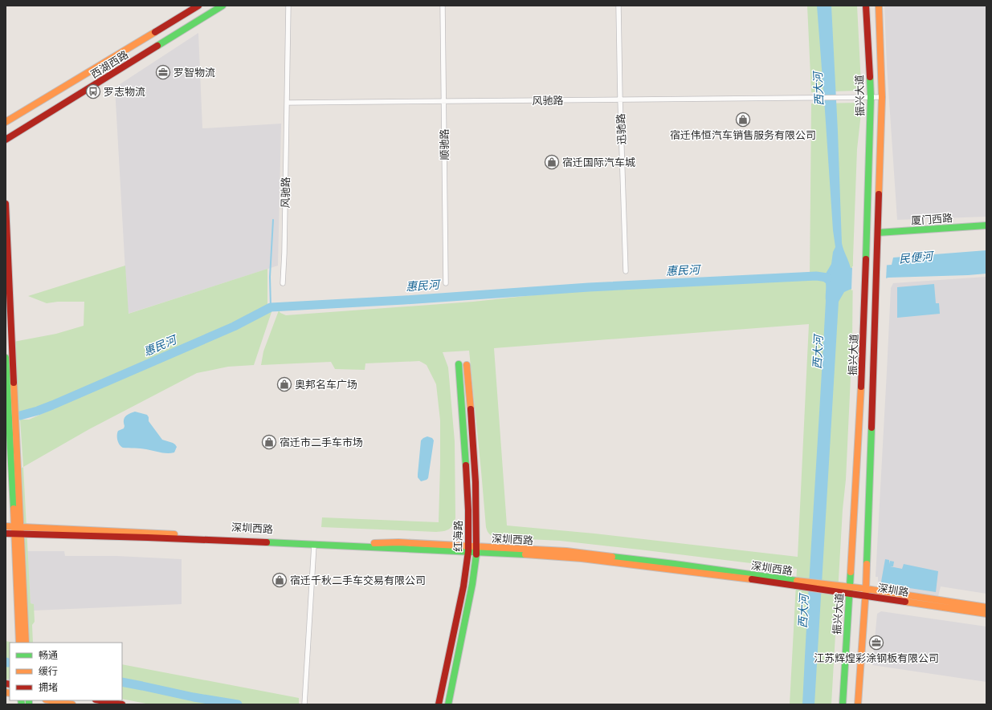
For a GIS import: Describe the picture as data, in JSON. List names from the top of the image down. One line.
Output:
{"streets":{"main road":["西湖西路","振兴大道","厦门西路","深圳西路","红海路","深圳路"],"street":["风驰路","迅驰路","顺驰路"]},"crossings":[["振兴大道","风驰路"],["振兴大道","厦门西路"],["振兴大道","深圳路"],["风驰路","迅驰路"],["风驰路","顺驰路"],["深圳西路","红海路"],["深圳西路","深圳路"]],"water":["西大河","民便河","惠民河"],"places":{"office":["罗智物流","江苏辉煌彩涂钢板有限公司"],"bus stop":["罗志物流"],"shop":["宿迁伟恒汽车销售服务有限公司","宿迁国际汽车城","奥邦名车广场","宿迁市二手车市场","宿迁千秋二手车交易有限公司"]},"legend":["畅通","缓行","拥堵"]}
